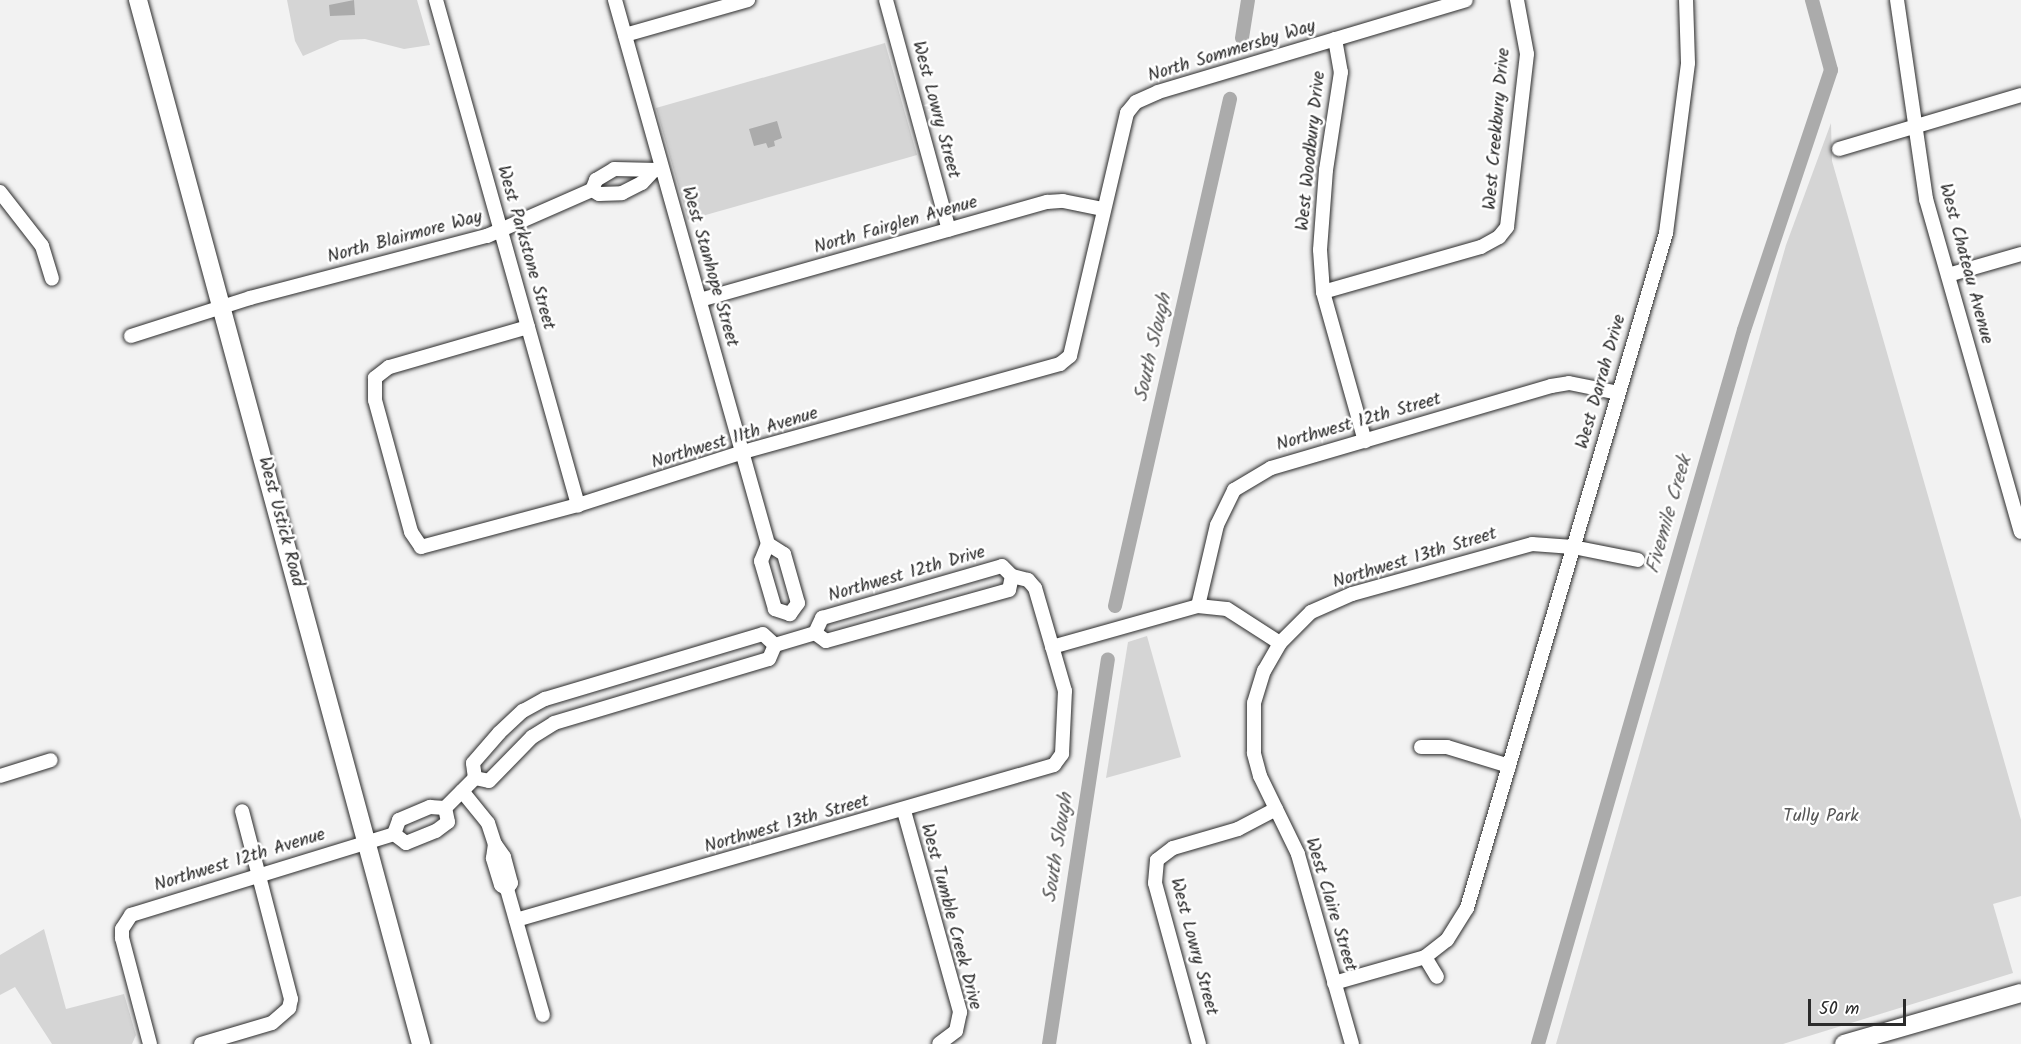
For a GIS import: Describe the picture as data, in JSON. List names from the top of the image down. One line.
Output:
{"streets":{"main road":["West Ustick Road"],"street":["North Sommersby Way","West Lowry Street","West Creekbury Drive","West Woodbury Drive","North Fairglen Avenue","North Blairmore Way","West Parkstone Street","West Chateau Avenue","West Stanhope Street","West Darrah Drive","Northwest 12th Street","Northwest 11th Avenue","Northwest 13th Street","Northwest 12th Drive","Northwest 12th Avenue","West Claire Street","West Tumble Creek Drive"]},"crossings":[["North Sommersby Way","West Woodbury Drive"],["North Sommersby Way","North Fairglen Avenue"],["North Sommersby Way","Northwest 11th Avenue"],["West Lowry Street","North Fairglen Avenue"],["West Lowry Street","West Claire Street"],["West Creekbury Drive","West Woodbury Drive"],["West Woodbury Drive","Northwest 12th Street"],["North Fairglen Avenue","West Stanhope Street"],["North Blairmore Way","West Parkstone Street"],["North Blairmore Way","West Stanhope Street"],["North Blairmore Way","West Ustick Road"],["West Parkstone Street","Northwest 11th Avenue"],["West Stanhope Street","Northwest 11th Avenue"],["West Stanhope Street","Northwest 12th Drive"],["West Darrah Drive","Northwest 12th Street"],["West Darrah Drive","Northwest 13th Street"],["West Darrah Drive","West Claire Street"],["West Ustick Road","Northwest 12th Drive"],["West Ustick Road","Northwest 12th Avenue"],["Northwest 13th Street","West Claire Street"],["Northwest 13th Street","West Tumble Creek Drive"],["Northwest 12th Drive","Northwest 12th Avenue"]],"water":["South Slough","Fivemile Creek"],"parks":["Tully Park"],"scale_bar":"50 m"}
